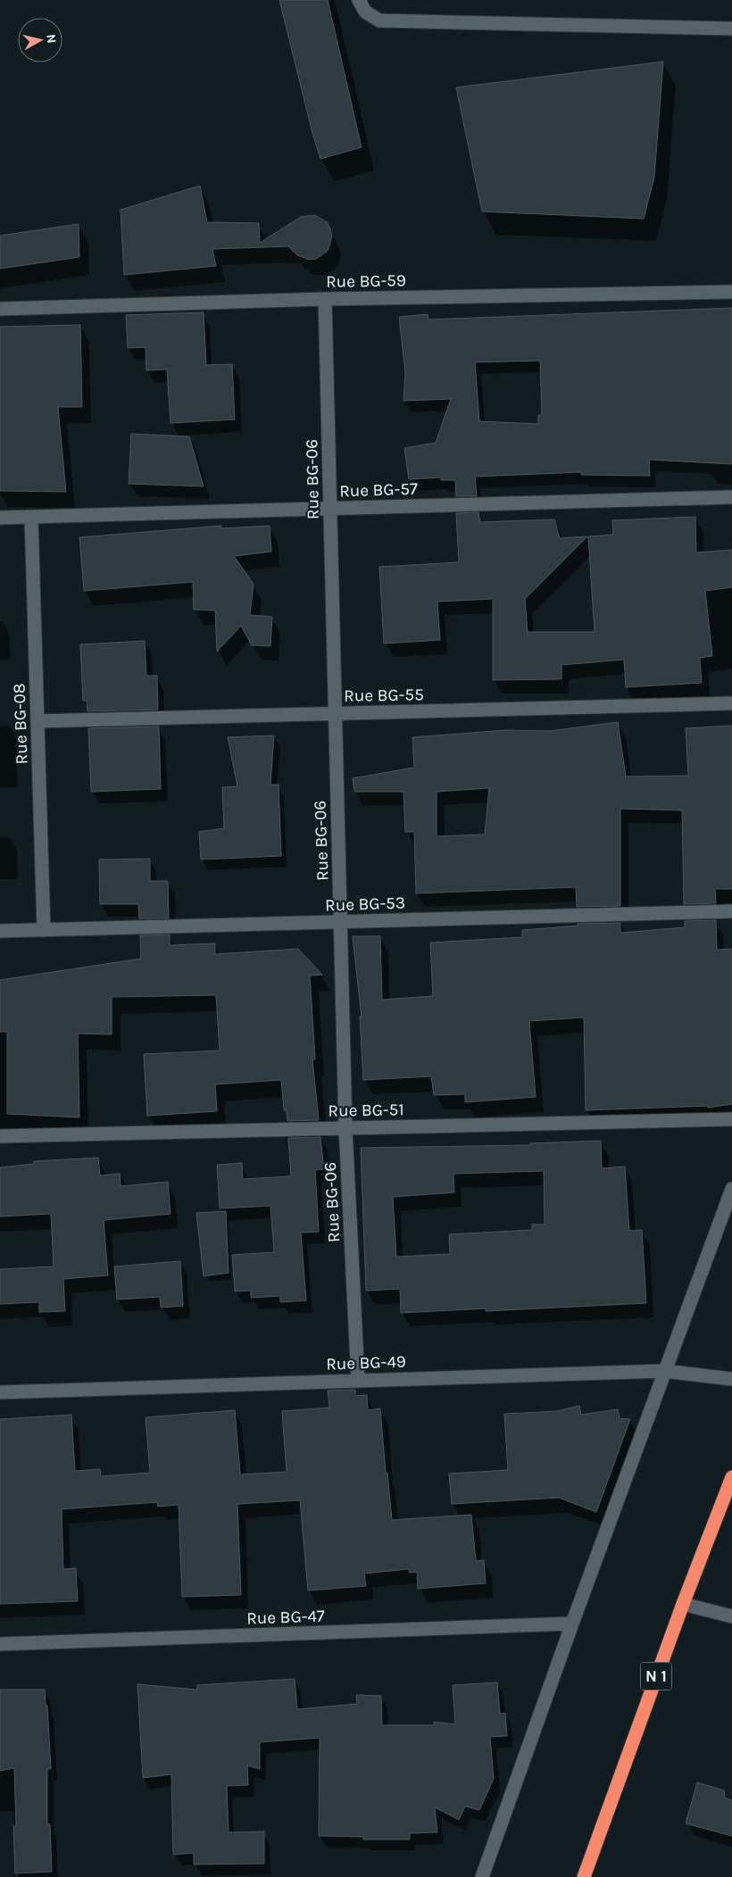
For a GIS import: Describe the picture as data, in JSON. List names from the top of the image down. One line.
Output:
{"streets":{"highway":["N 1"],"street":["Rue BG-59","Rue BG-06","Rue BG-57","Rue BG-55","Rue BG-08","Rue BG-53","Rue BG-51","Rue BG-49","Rue BG-47"]},"crossings":[["Rue BG-59","Rue BG-06"],["Rue BG-06","Rue BG-57"],["Rue BG-06","Rue BG-55"],["Rue BG-06","Rue BG-53"],["Rue BG-06","Rue BG-51"],["Rue BG-06","Rue BG-49"],["Rue BG-57","Rue BG-08"],["Rue BG-55","Rue BG-08"],["Rue BG-08","Rue BG-53"]],"north":"right"}
